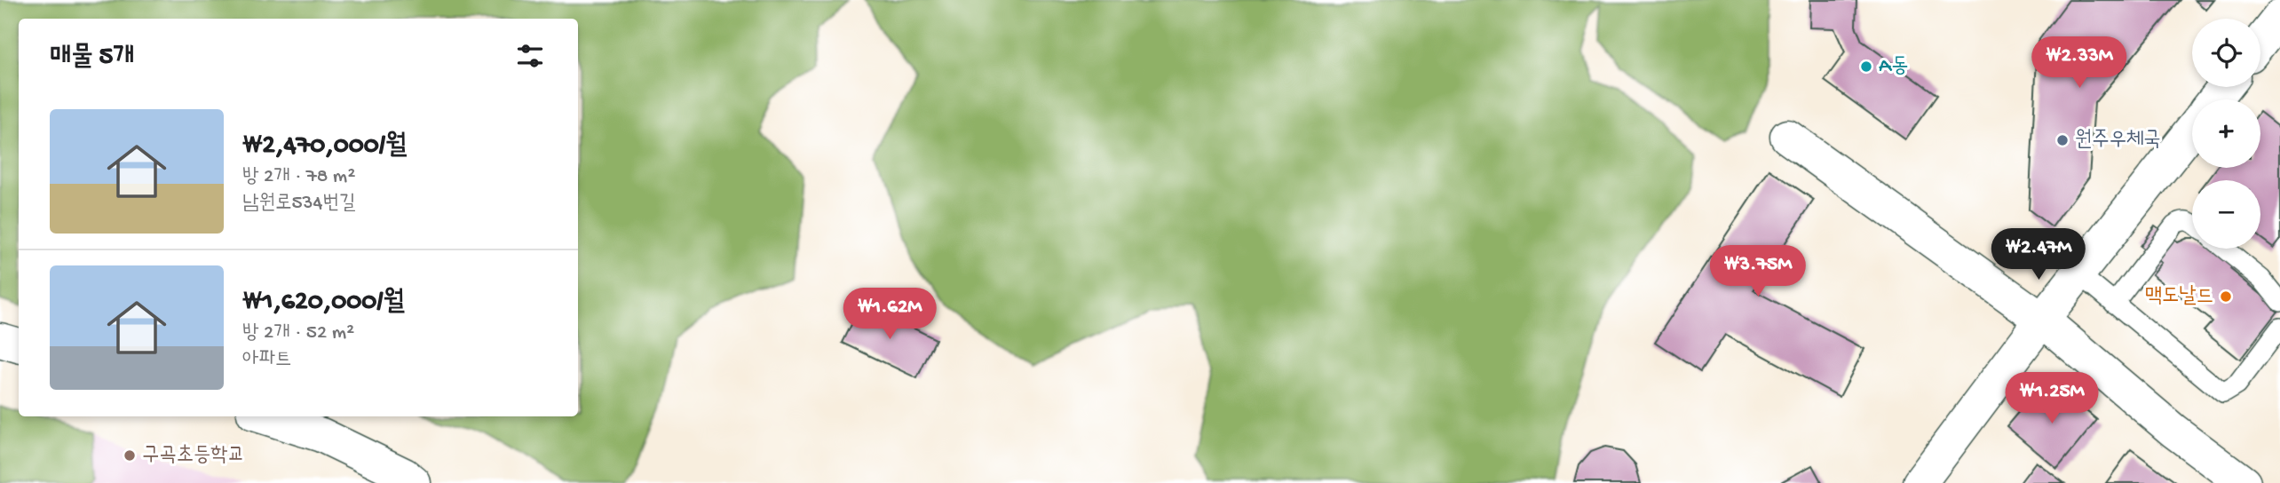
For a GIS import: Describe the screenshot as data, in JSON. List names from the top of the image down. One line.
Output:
{"places":["A동","원주우체국","맥도날드","구곡초등학교"],"page":{"map_buttons":["+","−"],"heading":"매물 5개","price":["₩2.33M","₩2.47M","₩3.75M","₩1.62M","₩1.25M"],"list":[{"name":"₩2,470,000/월","note":"방 2개 · 78 m² · 남원로534번길"},{"name":"₩1,620,000/월","note":"방 2개 · 52 m² · 아파트"}]}}
